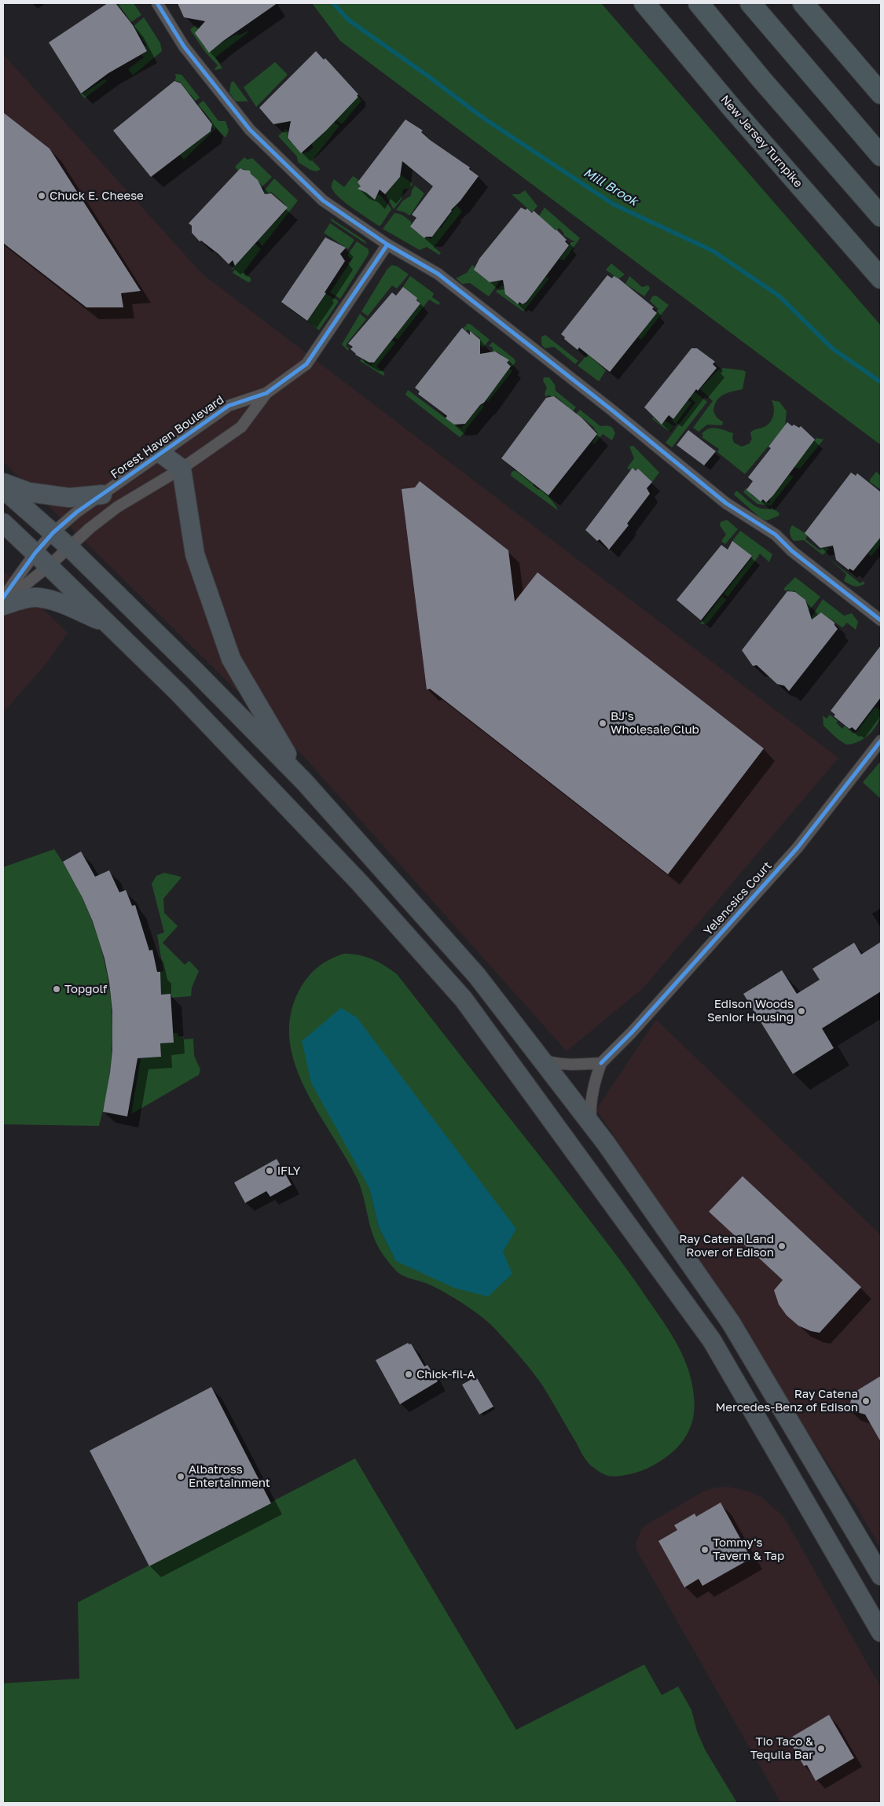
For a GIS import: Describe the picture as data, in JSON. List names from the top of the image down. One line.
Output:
{"streets":{"highway":["New Jersey Turnpike"],"street":["Forest Haven Boulevard","Yelencsics Court"]},"water":["Mill Brook"],"places":["Chuck E. Cheese","BJ's Wholesale Club","Topgolf","Edison Woods Senior Housing","iFLY","Ray Catena Land Rover of Edison","Chick-fil-A","Ray Catena Mercedes-Benz of Edison","Albatross Entertainment","Tommy's Tavern & Tap","Tio Taco & Tequila Bar"]}
